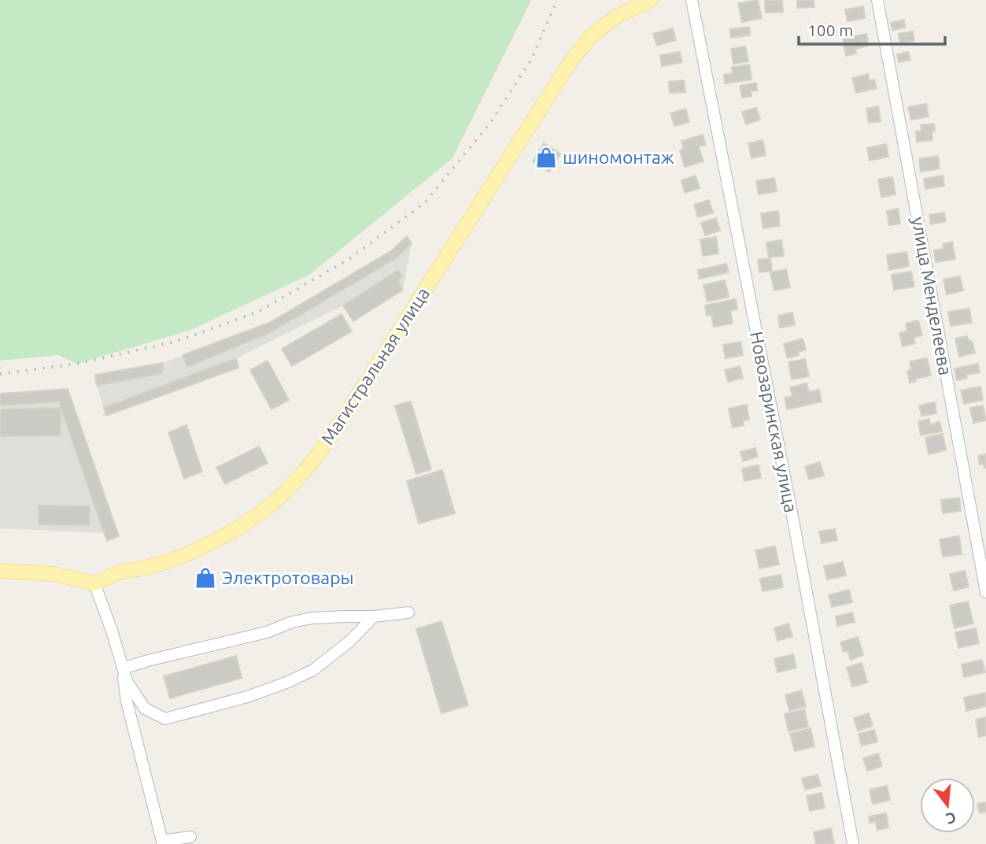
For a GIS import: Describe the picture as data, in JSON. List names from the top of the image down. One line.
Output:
{"streets":{"main road":["Магистральная улица"],"street":["улица Менделеева","Новозаринская улица"]},"places":{"shop":["шиномонтаж","Электротовары"]},"scale_bar":"100 m","north":"bottom"}
